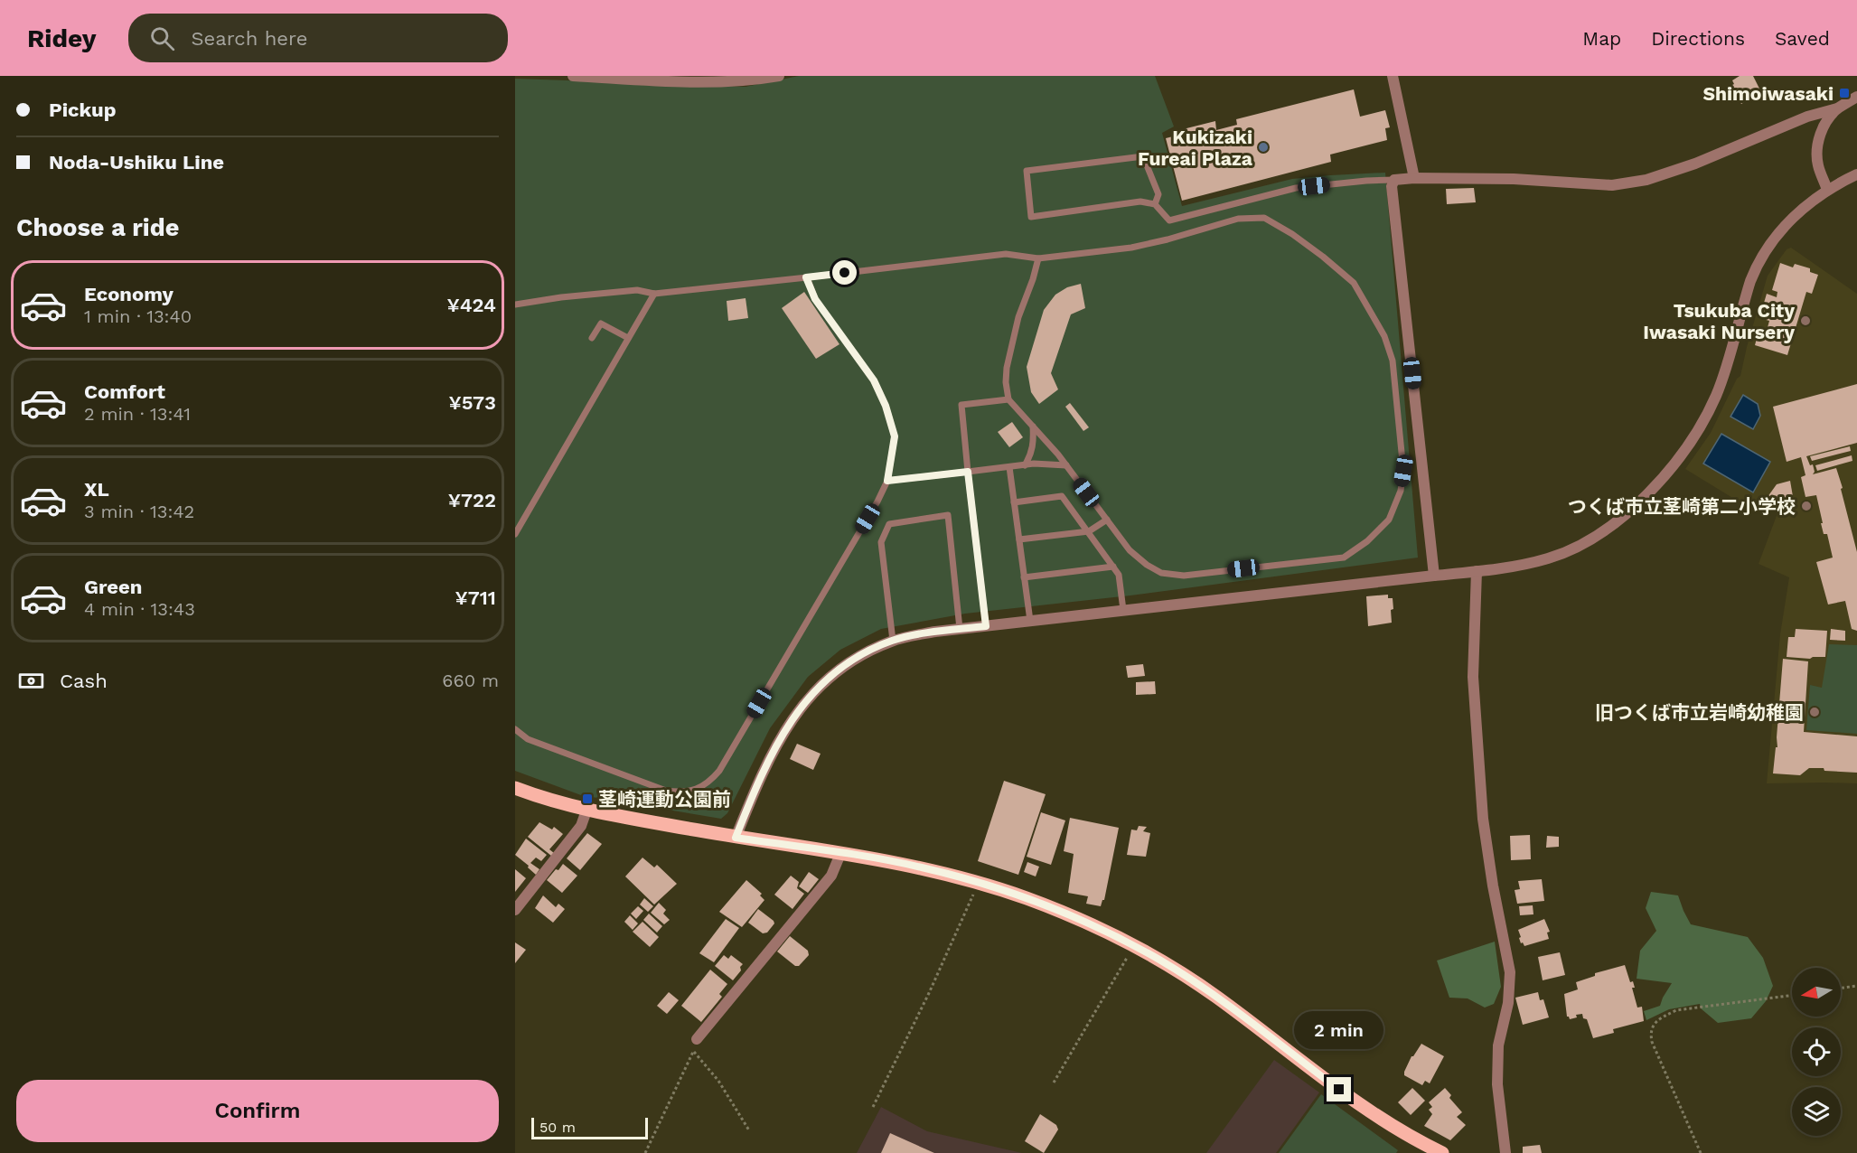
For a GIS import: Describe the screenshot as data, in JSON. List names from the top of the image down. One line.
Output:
{"places":{"transit":["Shimoiwasaki","茎崎運動公園前"],"other":["Kukizaki Fureai Plaza","Tsukuba City Iwasaki Nursery","つくば市立茎崎第二小学校","旧つくば市立岩崎幼稚園"]},"scale_bar":"50 m","north":"left","page":{"header":"Ridey","search":"Search here","nav":["Map","Directions","Saved"],"banner":["Pickup","Noda-Ushiku Line"],"heading":"Choose a ride","list":[{"name":"Economy","note":"1 min · 13:40","value":"¥424"},{"name":"Comfort","note":"2 min · 13:41","value":"¥573"},{"name":"XL","note":"3 min · 13:42","value":"¥722"},{"name":"Green","note":"4 min · 13:43","value":"¥711"}],"pay":["Cash","660 m"],"bubble":"2 min","buttons":"Confirm","scale":"50 m"}}
